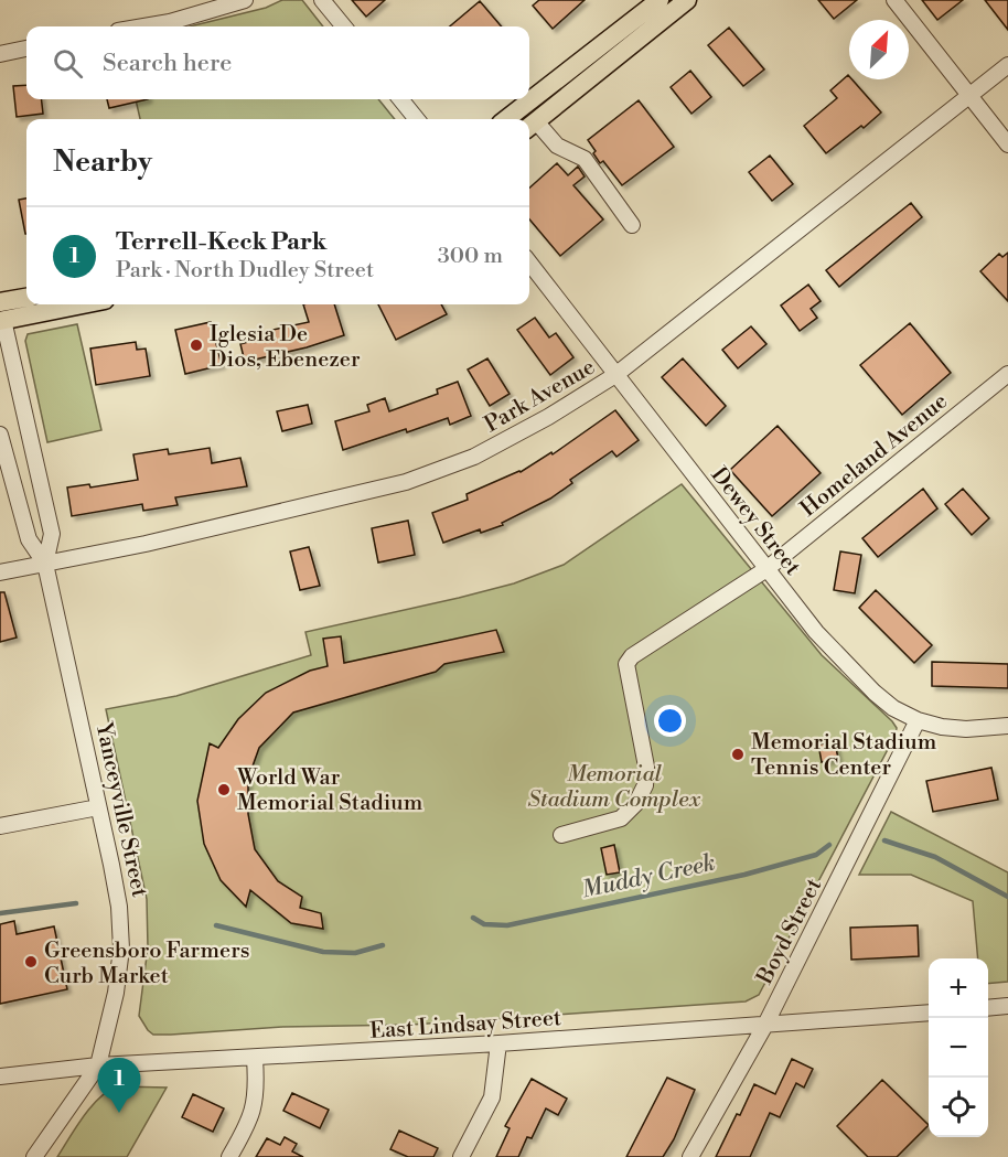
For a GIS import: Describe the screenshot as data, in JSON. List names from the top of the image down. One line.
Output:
{"streets":{"street":["Park Avenue","Homeland Avenue","Dewey Street","Yanceyville Street","Boyd Street","East Lindsay Street"]},"crossings":[["Park Avenue","Dewey Street"],["Park Avenue","Yanceyville Street"],["Homeland Avenue","Dewey Street"],["Dewey Street","Boyd Street"],["Yanceyville Street","East Lindsay Street"],["Boyd Street","East Lindsay Street"]],"water":["Muddy Creek"],"parks":["Memorial Stadium Complex"],"places":["Iglesia De Dios, Ebenezer","Memorial Stadium Tennis Center","World War Memorial Stadium","Greensboro Farmers Curb Market"],"north":"top right","page":{"search":"Search here","heading":"Nearby","list":[{"mark":"1","name":"Terrell-Keck Park","note":"Park · North Dudley Street","value":"300 m"}],"map_buttons":["+","−"],"pins":"1"}}
